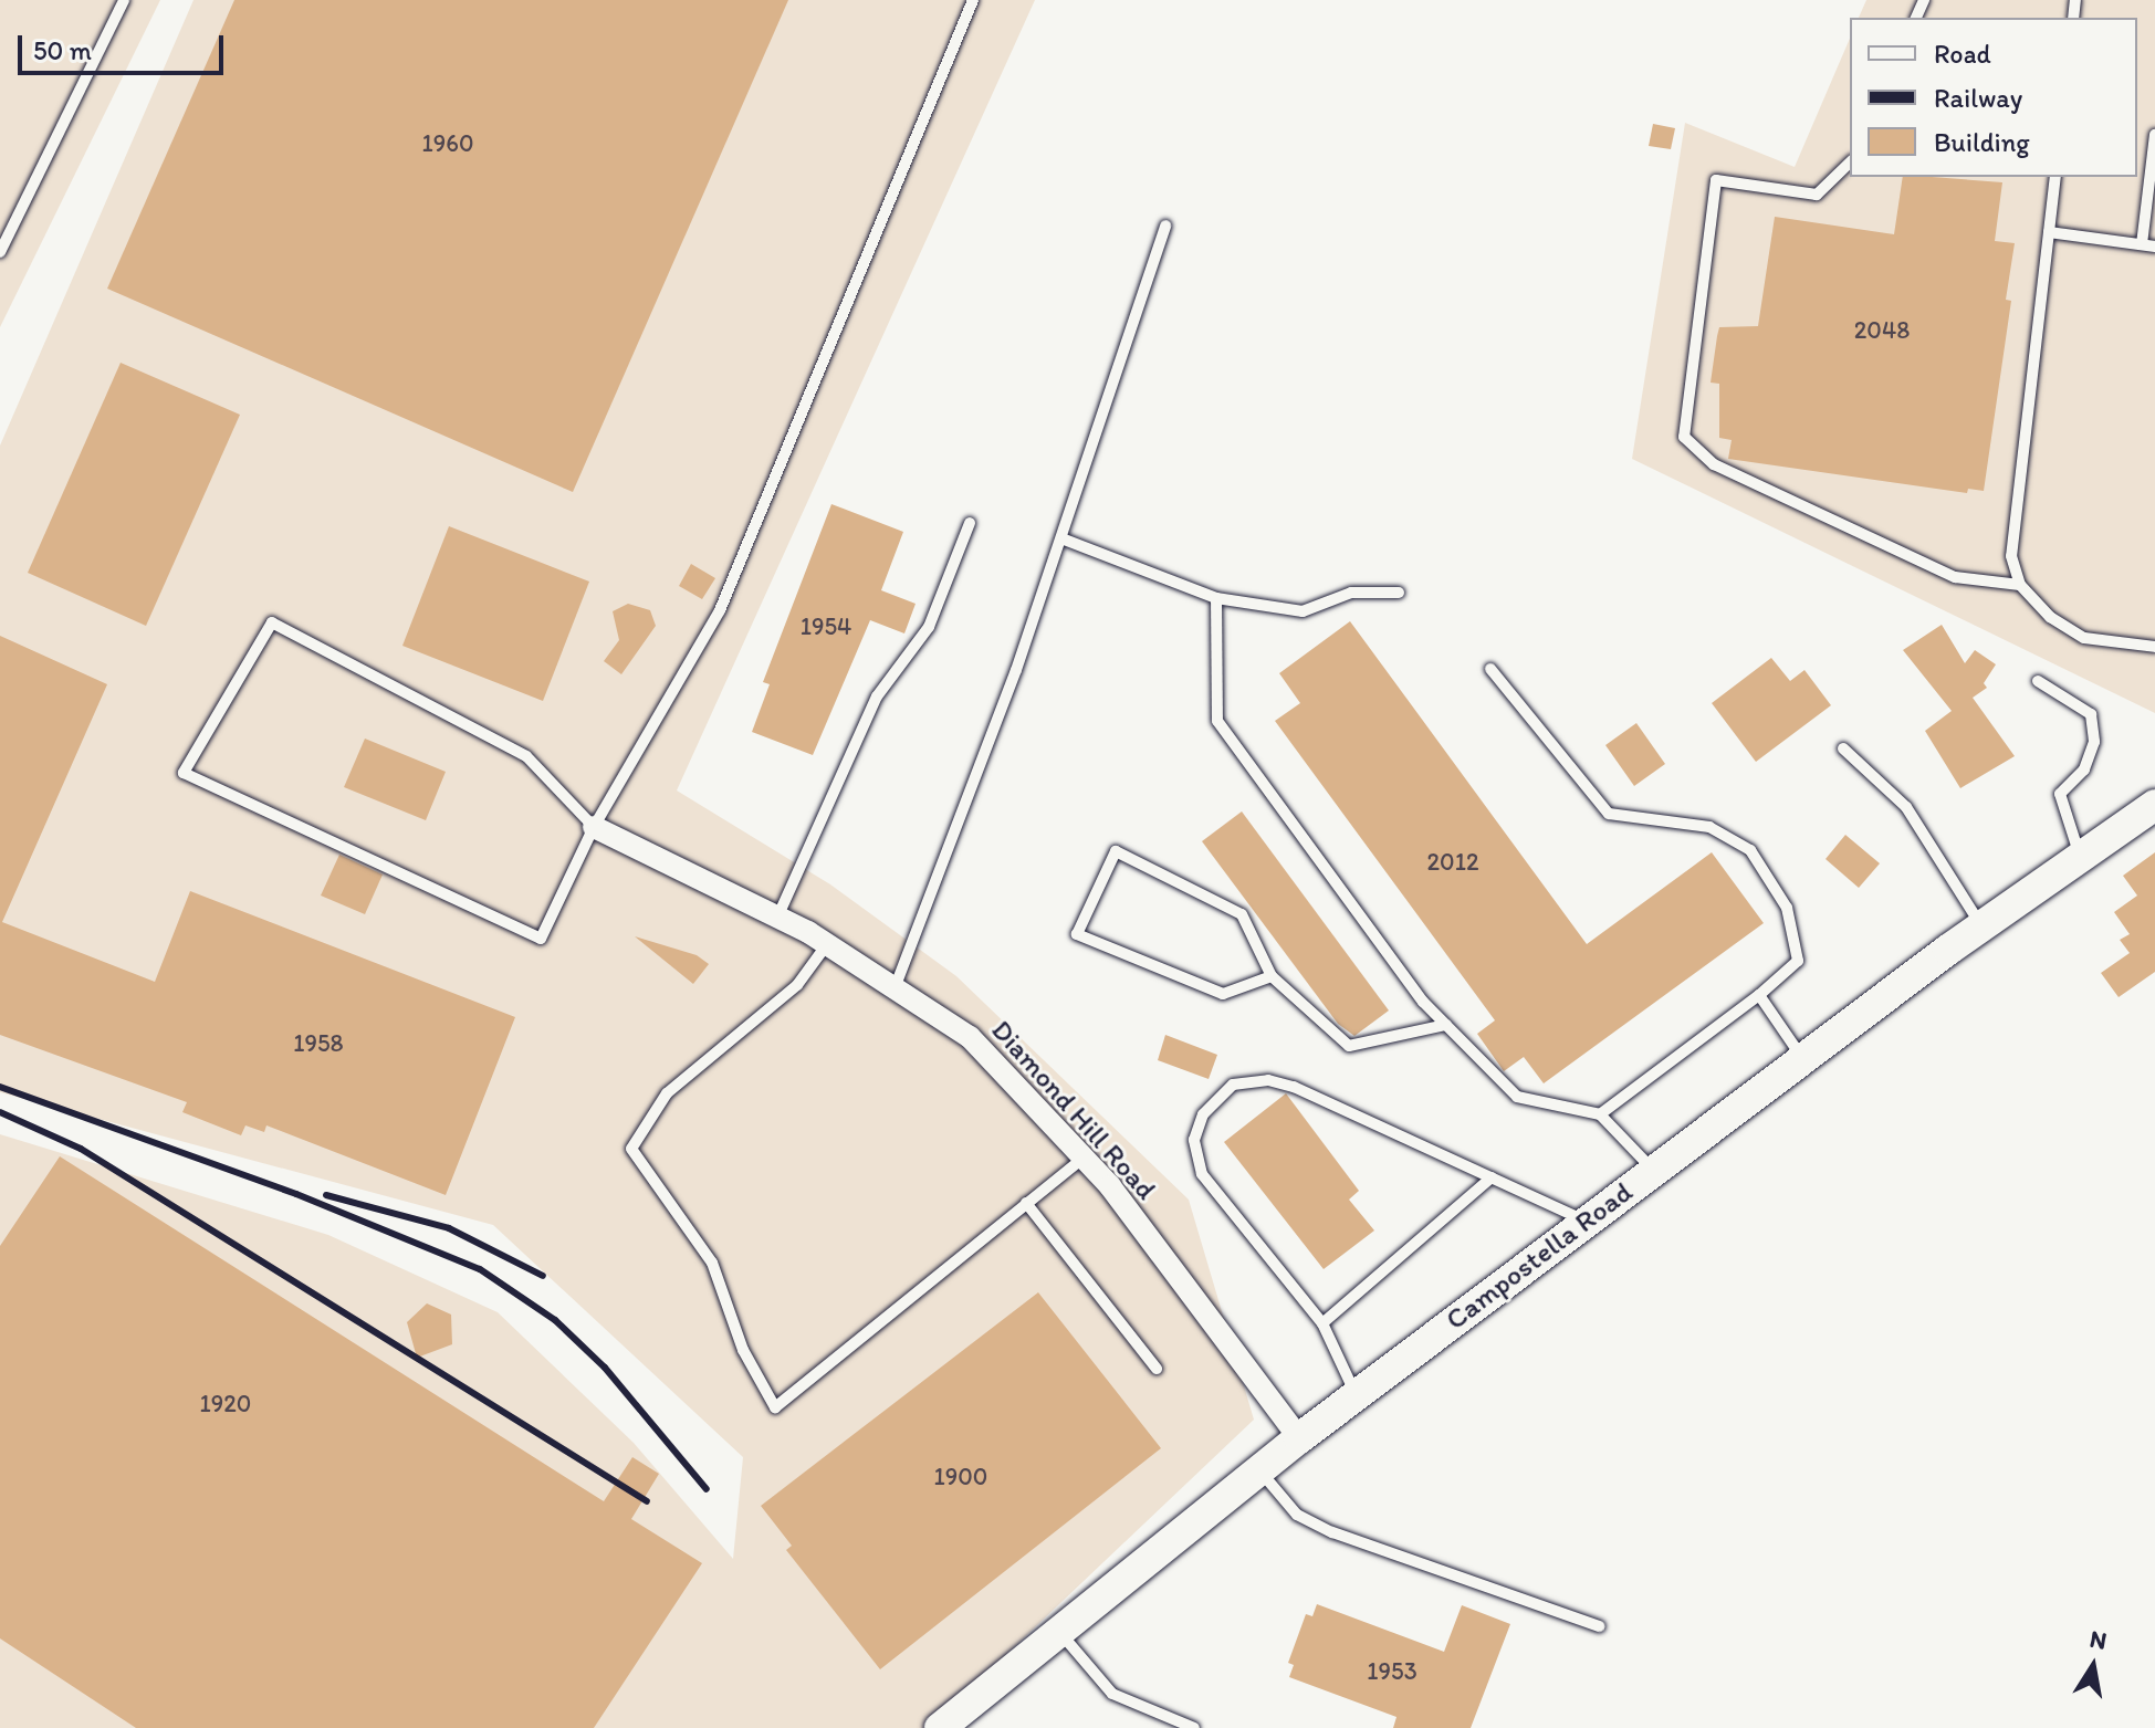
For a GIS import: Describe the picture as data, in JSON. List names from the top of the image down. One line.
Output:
{"streets":{"main road":["Campostella Road"],"street":["Diamond Hill Road"]},"crossings":[["Diamond Hill Road","Campostella Road"]],"house_numbers":["1960","2048","1954","2012","1958","1920","1900","1953"],"legend":["Road","Railway","Building"],"scale_bar":"50 m","north":"top"}
